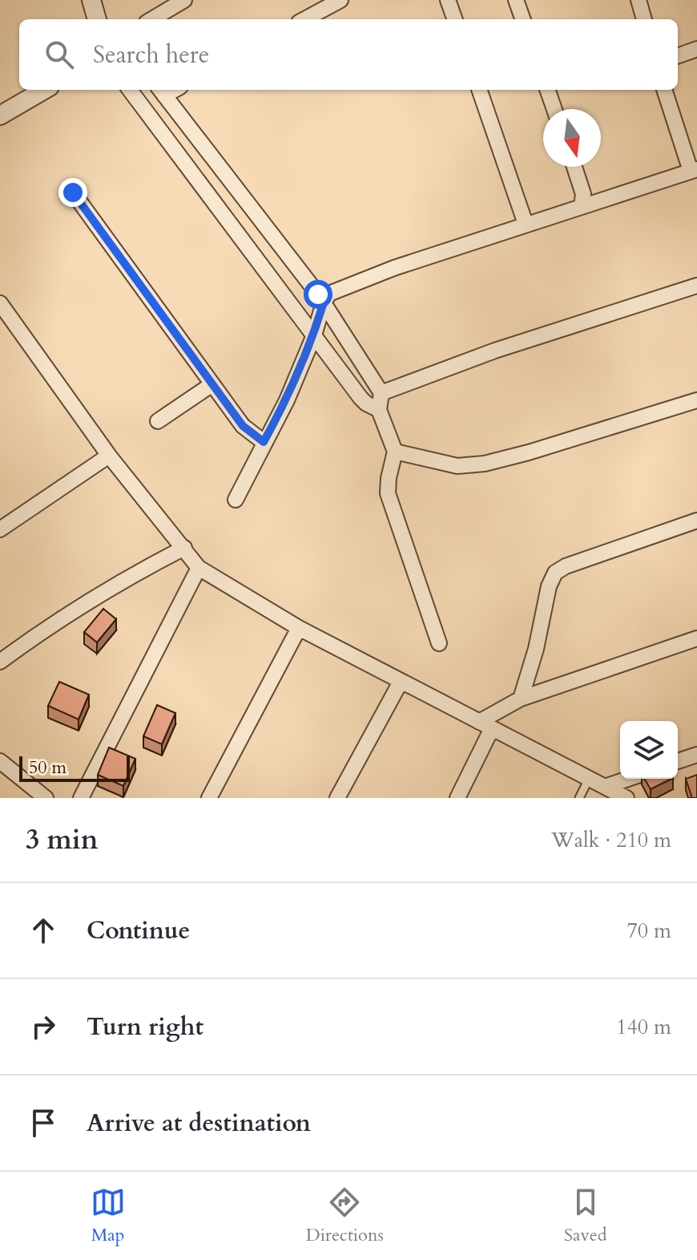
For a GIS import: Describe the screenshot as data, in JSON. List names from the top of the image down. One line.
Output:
{"scale_bar":"50 m","north":"bottom","page":{"search":"Search here","scale":"50 m","heading":["3 min","Walk · 210 m"],"list":[["Continue","70 m"],["Turn right","140 m"],"Arrive at destination"],"nav":["Map","Directions","Saved"]}}
